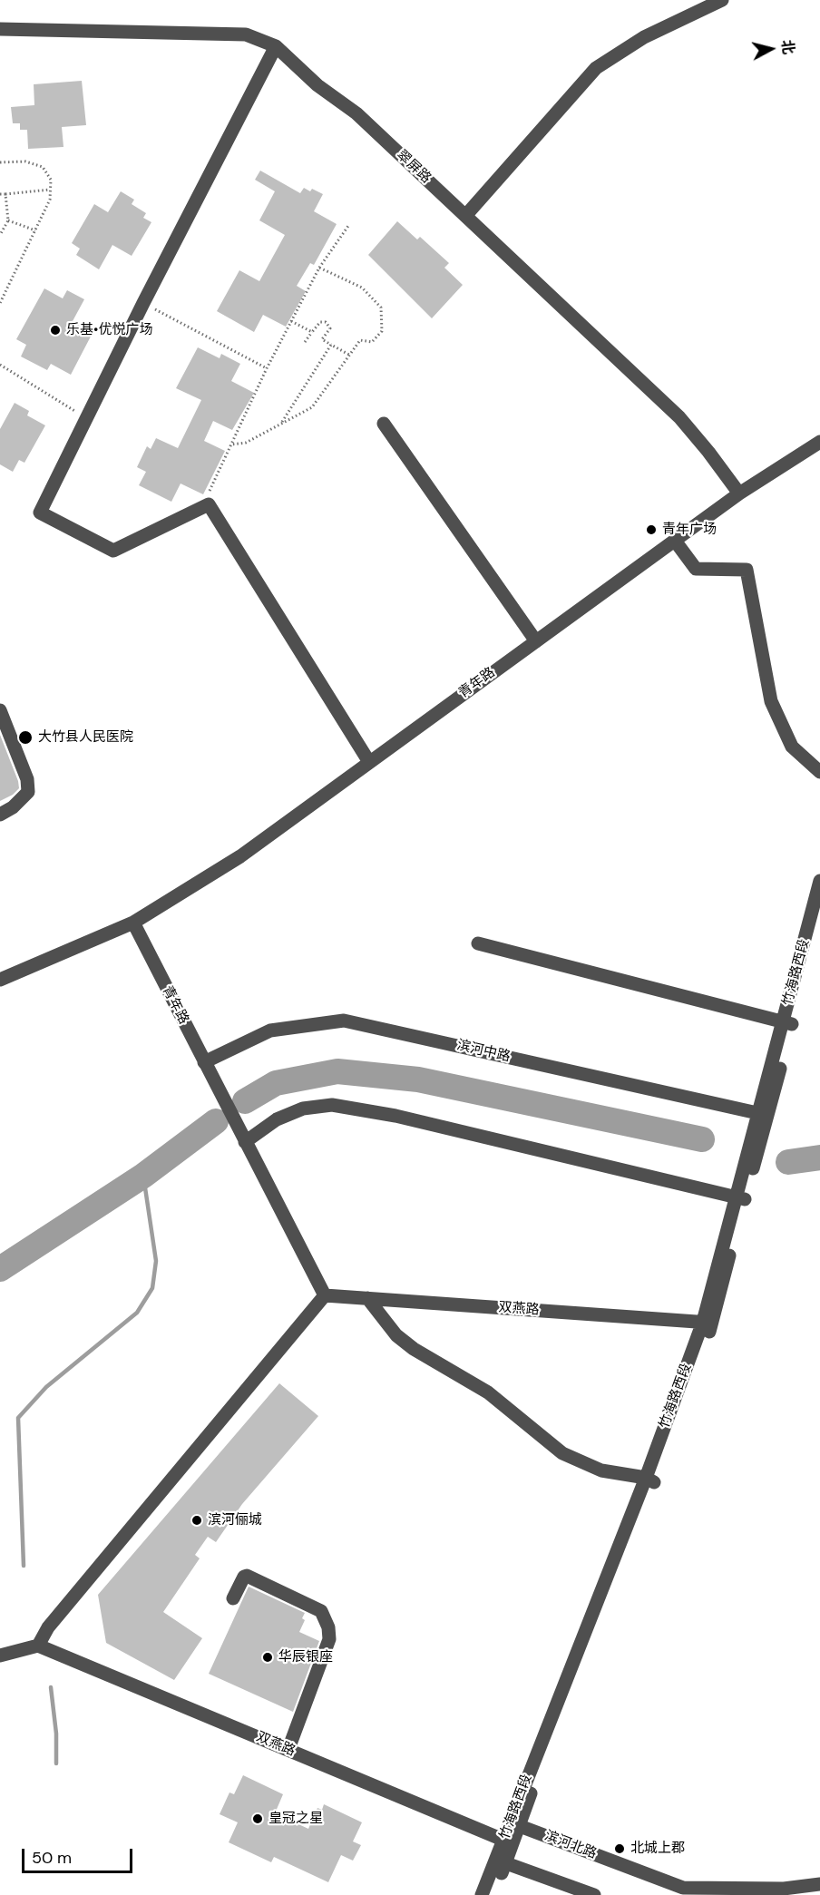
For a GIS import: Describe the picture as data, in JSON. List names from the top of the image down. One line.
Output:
{"streets":{"street":["翠屏路","青年路","竹海路西段","滨河中路","双燕路","滨河北路"]},"crossings":[["翠屏路","青年路"],["青年路","滨河中路"],["竹海路西段","滨河中路"],["竹海路西段","双燕路"],["竹海路西段","滨河北路"]],"places":["乐基•优悦广场","青年广场","大竹县人民医院","滨河俪城","华辰银座","皇冠之星","北城上郡"],"scale_bar":"50 m","north":"right"}
